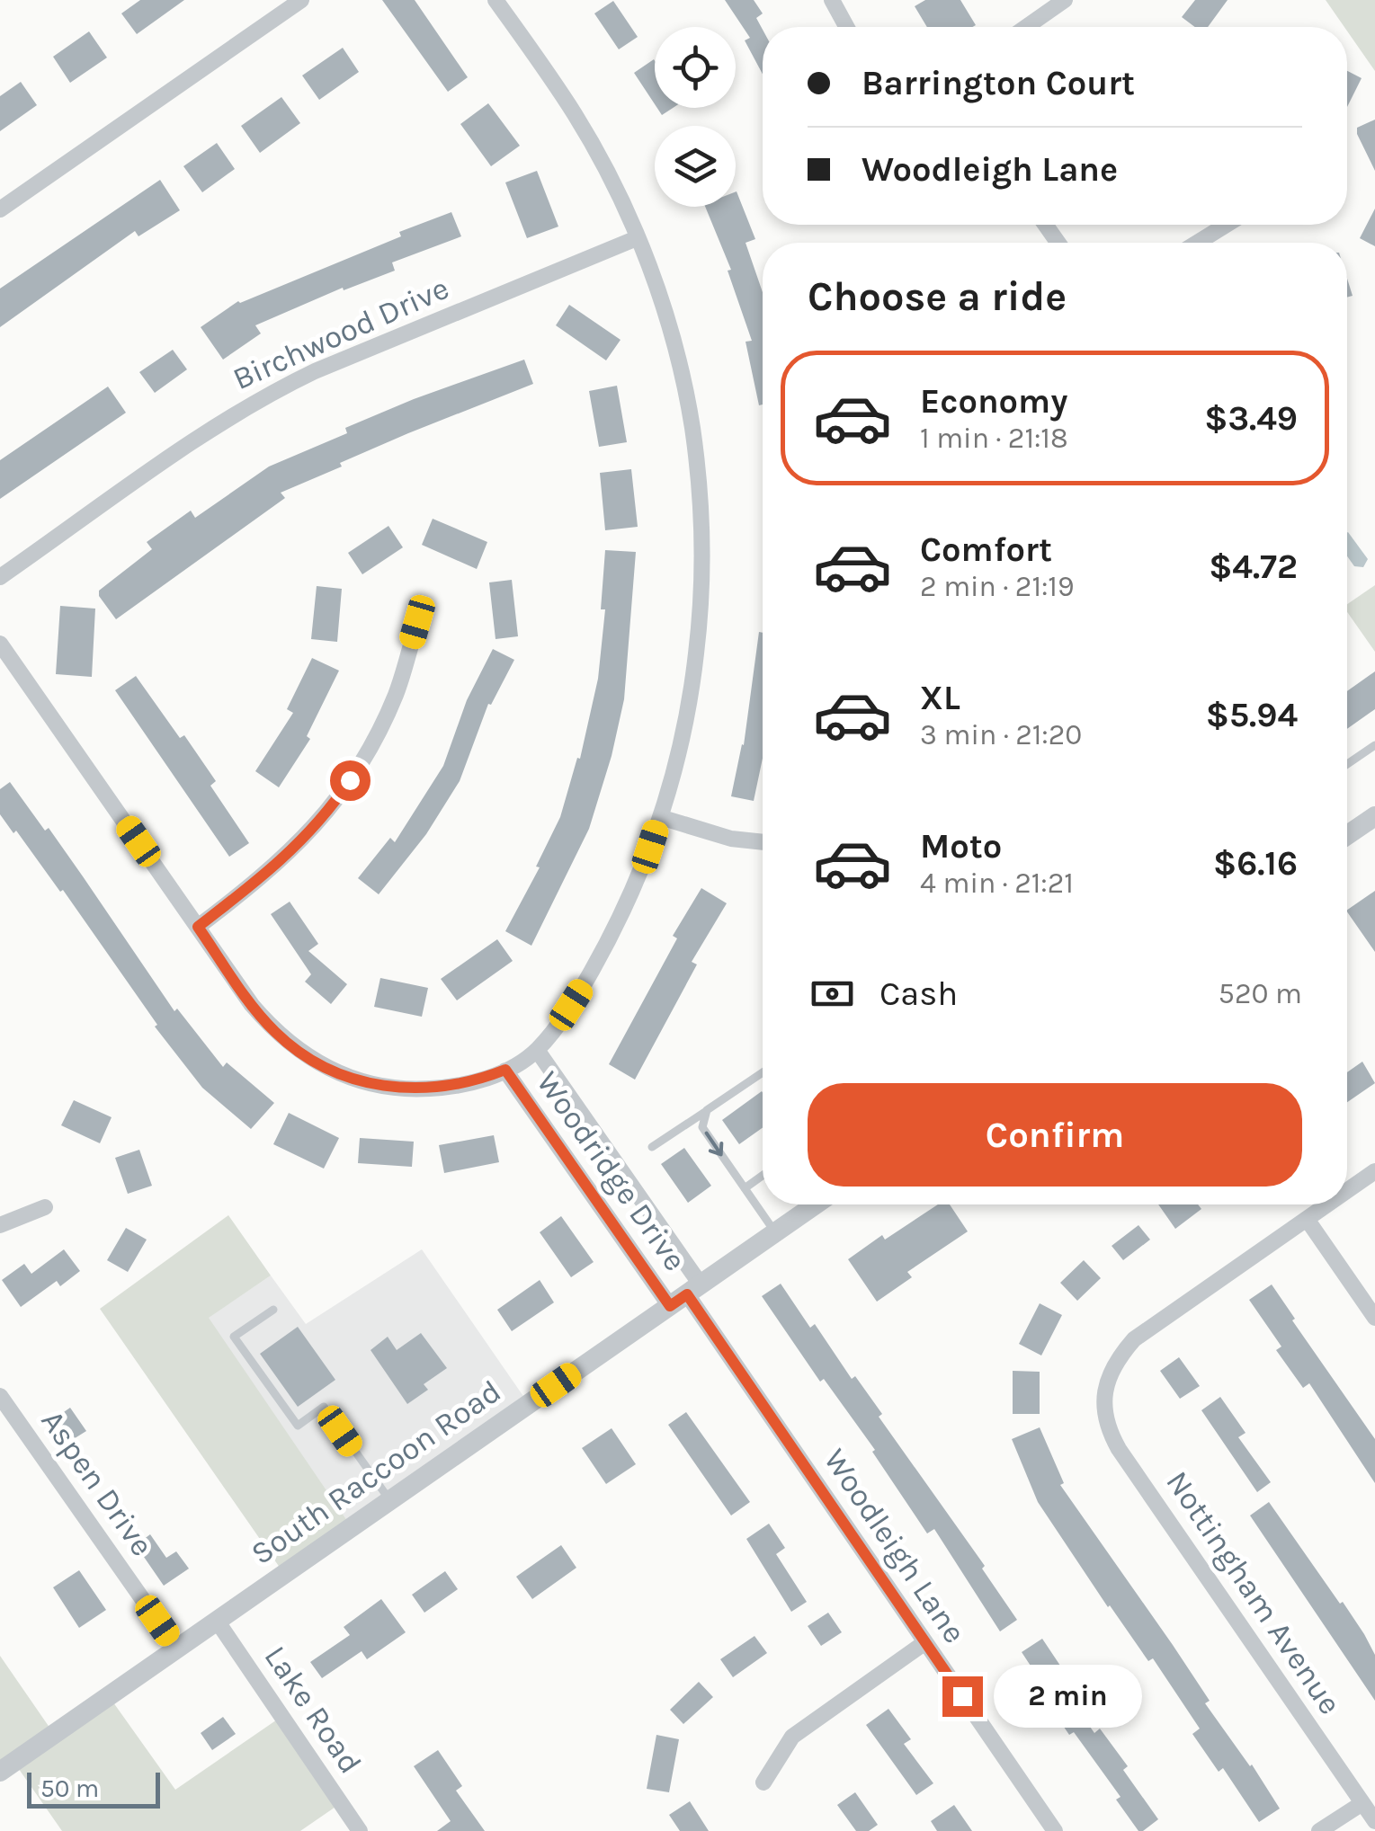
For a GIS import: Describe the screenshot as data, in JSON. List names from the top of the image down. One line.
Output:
{"streets":{"street":["Birchwood Drive","Woodridge Drive","South Raccoon Road","Aspen Drive","Woodleigh Lane","Nottingham Avenue","Lake Road"]},"crossings":[["Birchwood Drive","Woodridge Drive"],["Woodridge Drive","South Raccoon Road"],["Woodridge Drive","Woodleigh Lane"],["South Raccoon Road","Aspen Drive"],["South Raccoon Road","Woodleigh Lane"],["South Raccoon Road","Lake Road"]],"scale_bar":"50 m","page":{"banner":["Barrington Court","Woodleigh Lane"],"heading":"Choose a ride","list":[{"name":"Economy","note":"1 min · 21:18","value":"$3.49"},{"name":"Comfort","note":"2 min · 21:19","value":"$4.72"},{"name":"XL","note":"3 min · 21:20","value":"$5.94"},{"name":"Moto","note":"4 min · 21:21","value":"$6.16"}],"pay":["Cash","520 m"],"buttons":"Confirm","bubble":"2 min","scale":"50 m"}}
